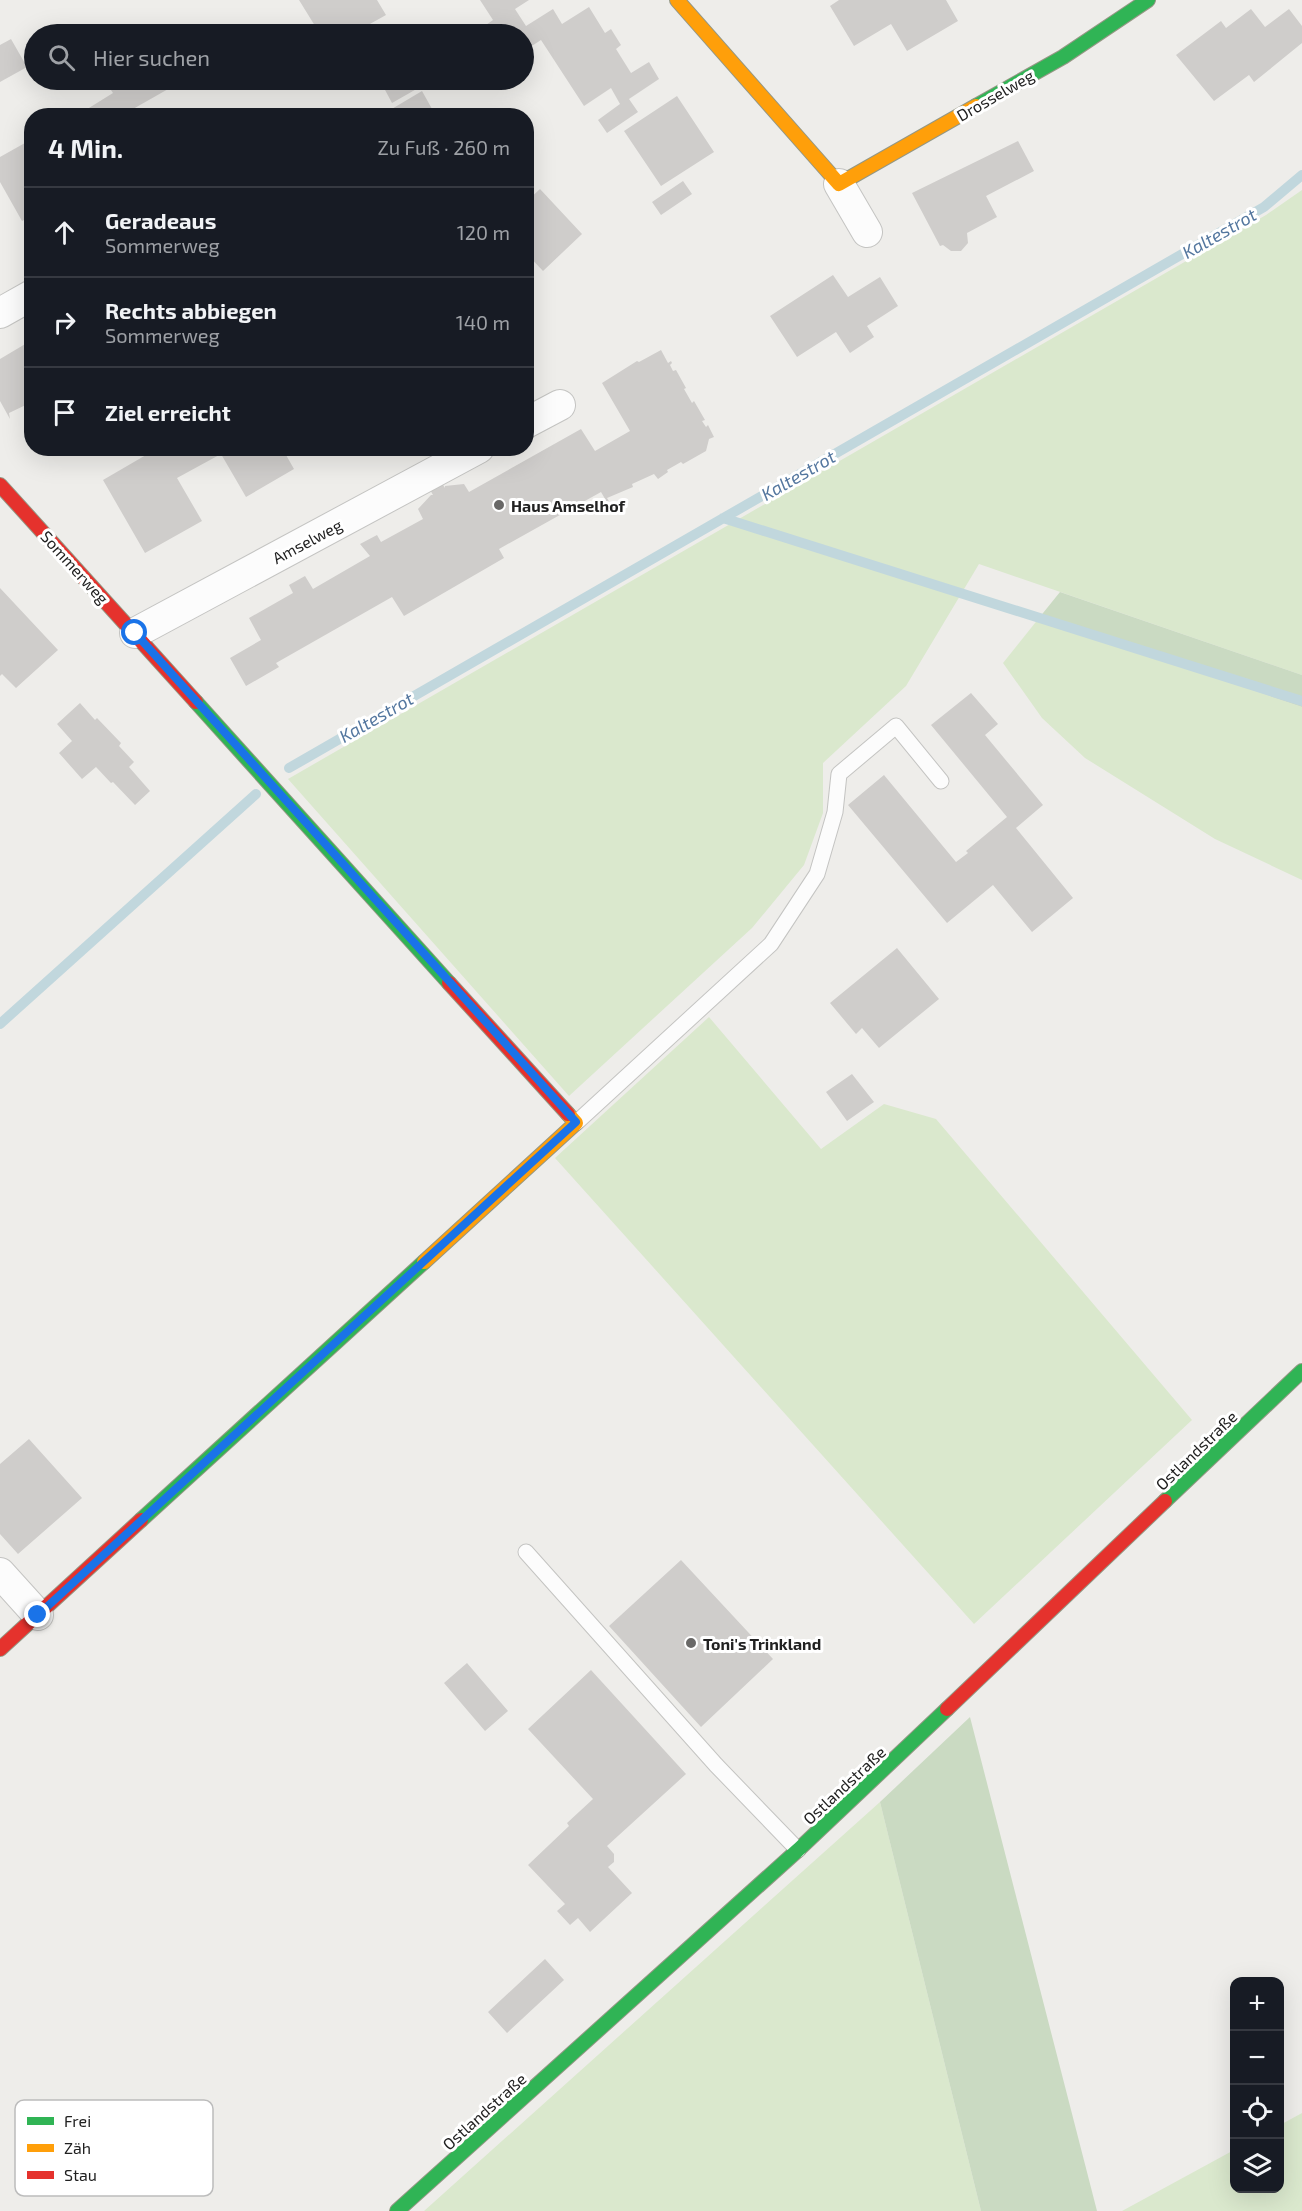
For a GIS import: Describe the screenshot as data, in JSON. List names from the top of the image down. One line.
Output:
{"streets":{"street":["Drosselweg","Amselweg","Sommerweg","Ostlandstraße"]},"crossings":[["Amselweg","Sommerweg"]],"water":["Kaltestrot"],"places":["Haus Amselhof","Toni's Trinkland"],"legend":["Frei","Zäh","Stau"],"page":{"search":"Hier suchen","heading":["4 Min.","Zu Fuß · 260 m"],"list":[["Geradeaus","Sommerweg","120 m"],["Rechts abbiegen","Sommerweg","140 m"],"Ziel erreicht"],"map_buttons":["+","−"]}}
